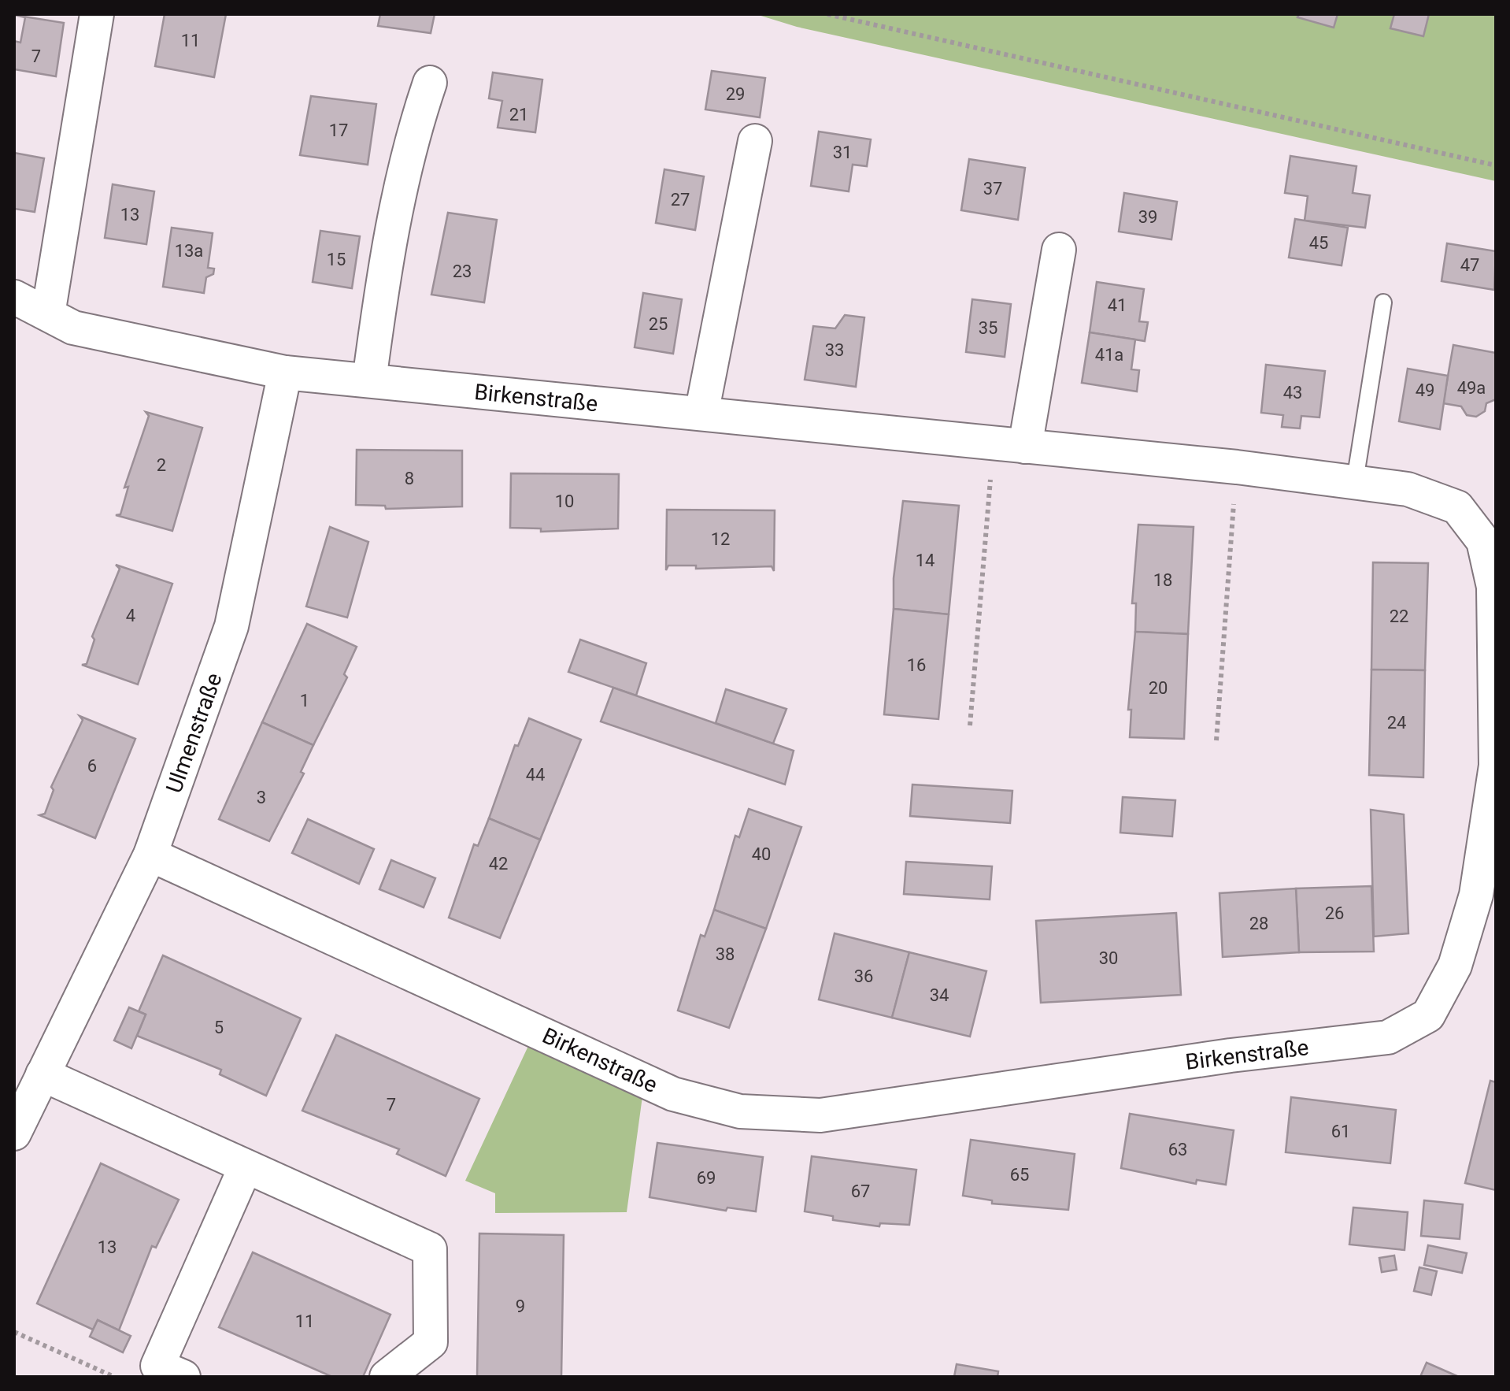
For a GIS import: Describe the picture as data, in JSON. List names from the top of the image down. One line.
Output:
{"streets":{"street":["Birkenstraße","Ulmenstraße"]},"crossings":[["Birkenstraße","Ulmenstraße"]],"house_numbers":["11","7","29","21","17","31","37","27","13","39","45","13a","15","47","23","41","25","35","33","41a","49a","49","43","2","8","10","12","14","18","4","22","16","20","1","24","6","44","3","40","42","26","28","38","30","36","34","5","7","61","63","65","69","67","13","9","11"]}
